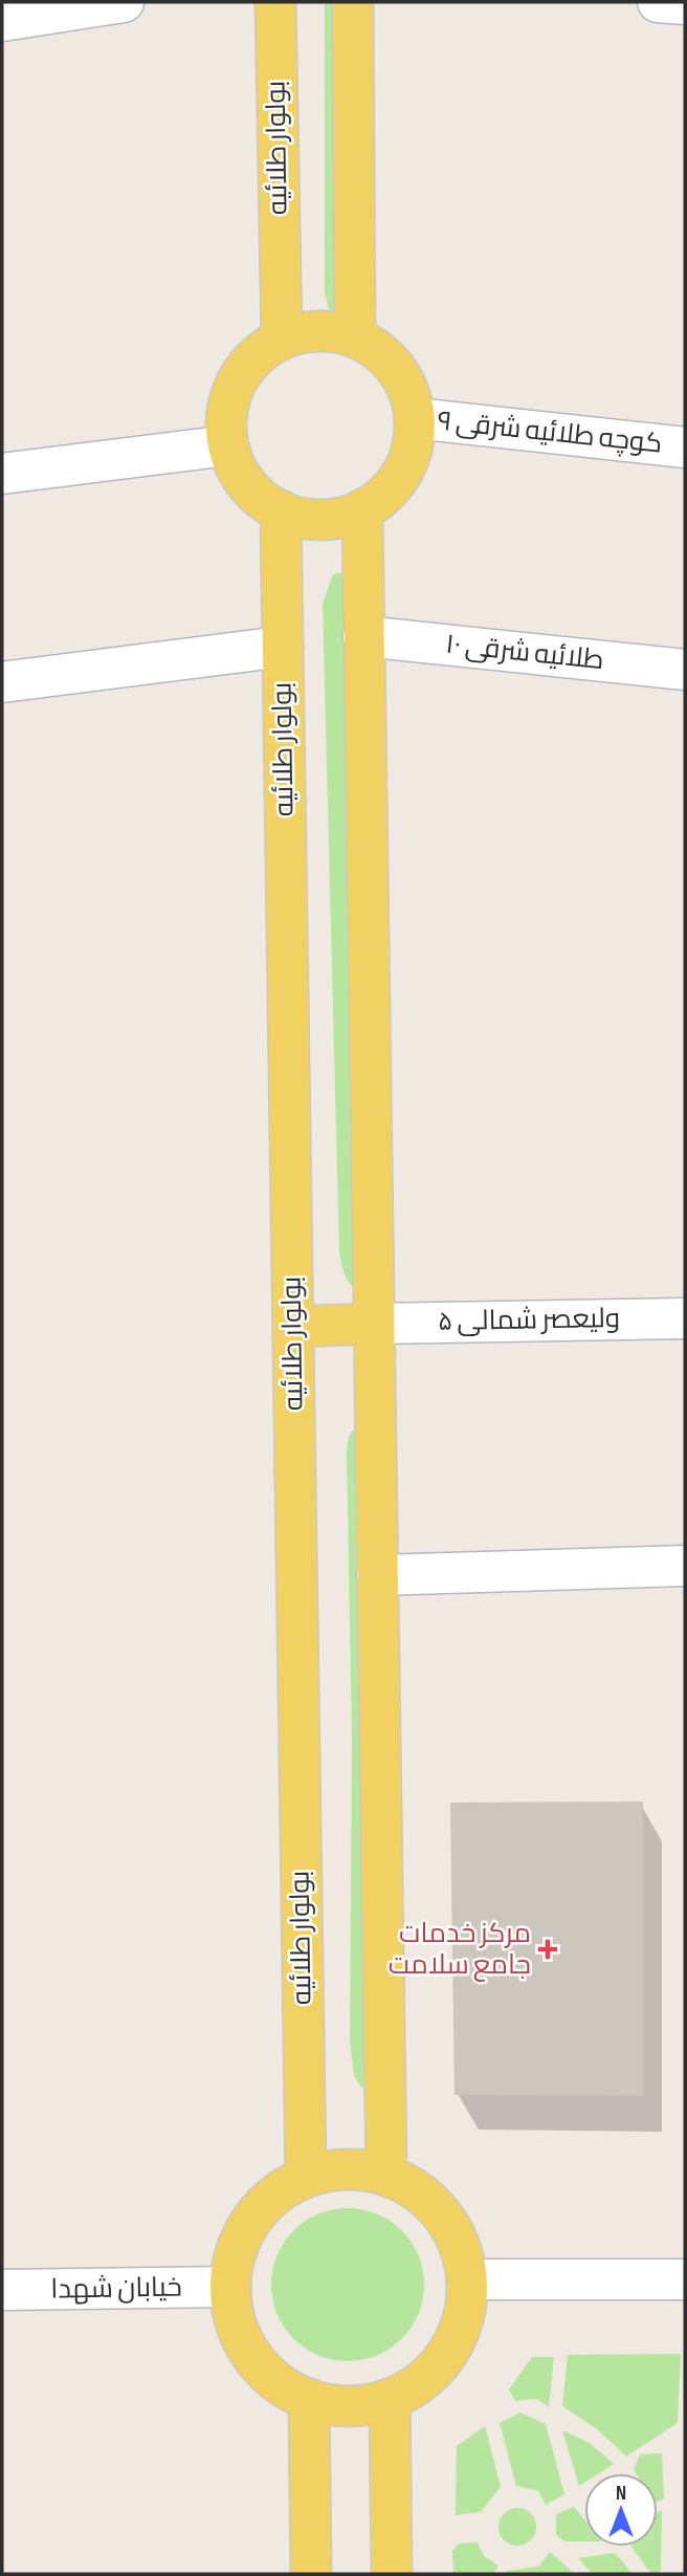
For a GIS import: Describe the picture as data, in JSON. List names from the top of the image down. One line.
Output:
{"streets":{"main road":["بولوار طلائیه"],"street":["کوچه طلائیه شرقی ۹","طلائیه شرقی ۱۰","ولیعصر شمالی ۵","خیابان شهدا"]},"crossings":[["بولوار طلائیه","کوچه طلائیه شرقی ۹"],["بولوار طلائیه","خیابان شهدا"]],"places":{"health":["مرکز خدمات جامع سلامت"]},"north":"top"}
